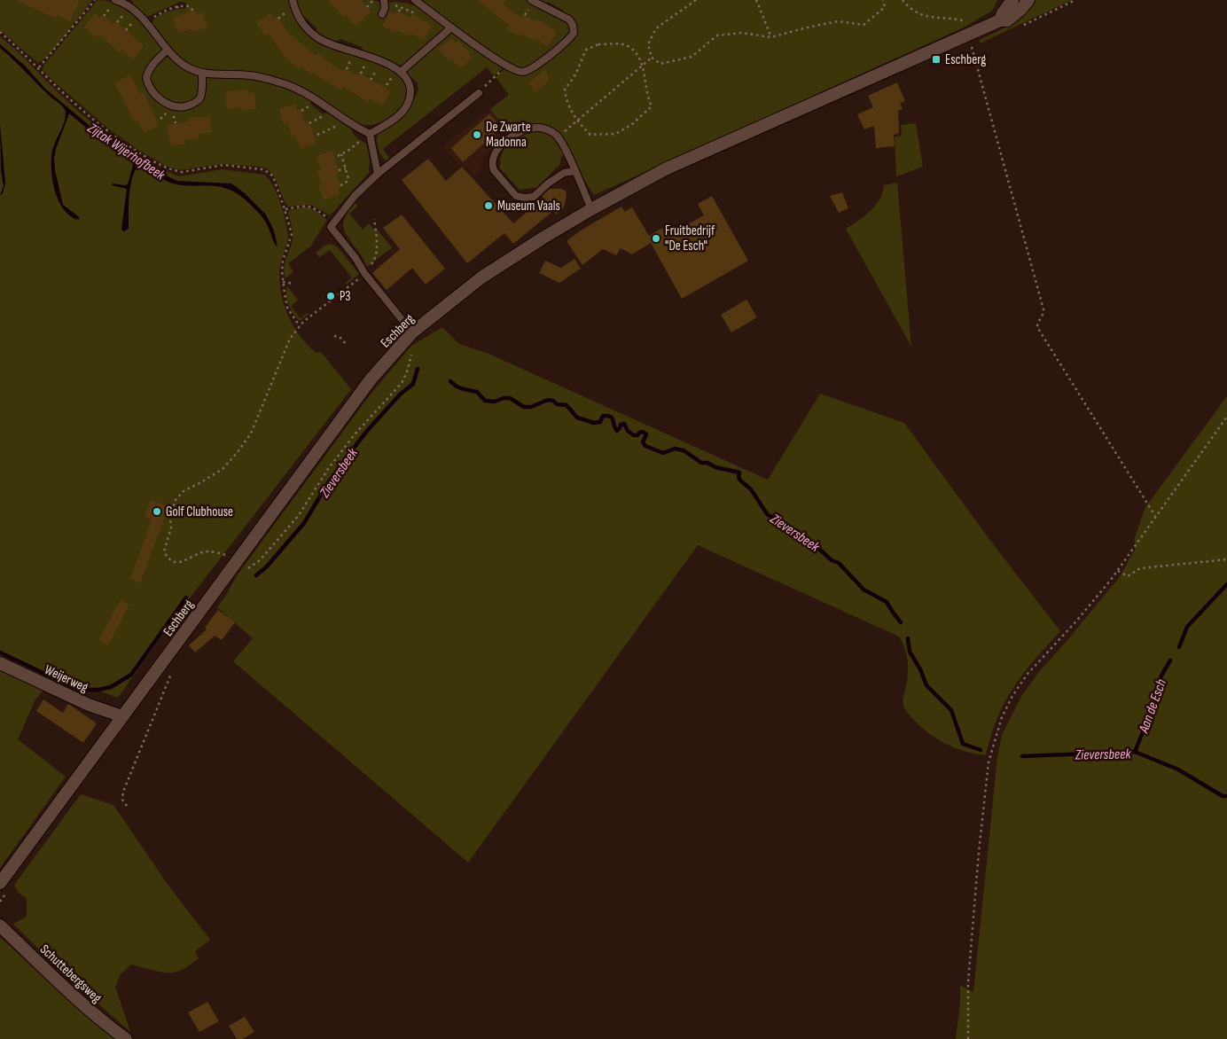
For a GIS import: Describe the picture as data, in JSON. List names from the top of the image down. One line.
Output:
{"streets":{"street":["Eschberg","Weijerweg","Schuttebergsweg"]},"crossings":[["Eschberg","Weijerweg"]],"water":["Zijtak Wijerhofbeek","Zieversbeek","Aan de Esch"],"places":{"transit":["Eschberg"],"other":["De Zwarte Madonna","Museum Vaals","Fruitbedrijf \"De Esch\"","P3","Golf Clubhouse"]}}
